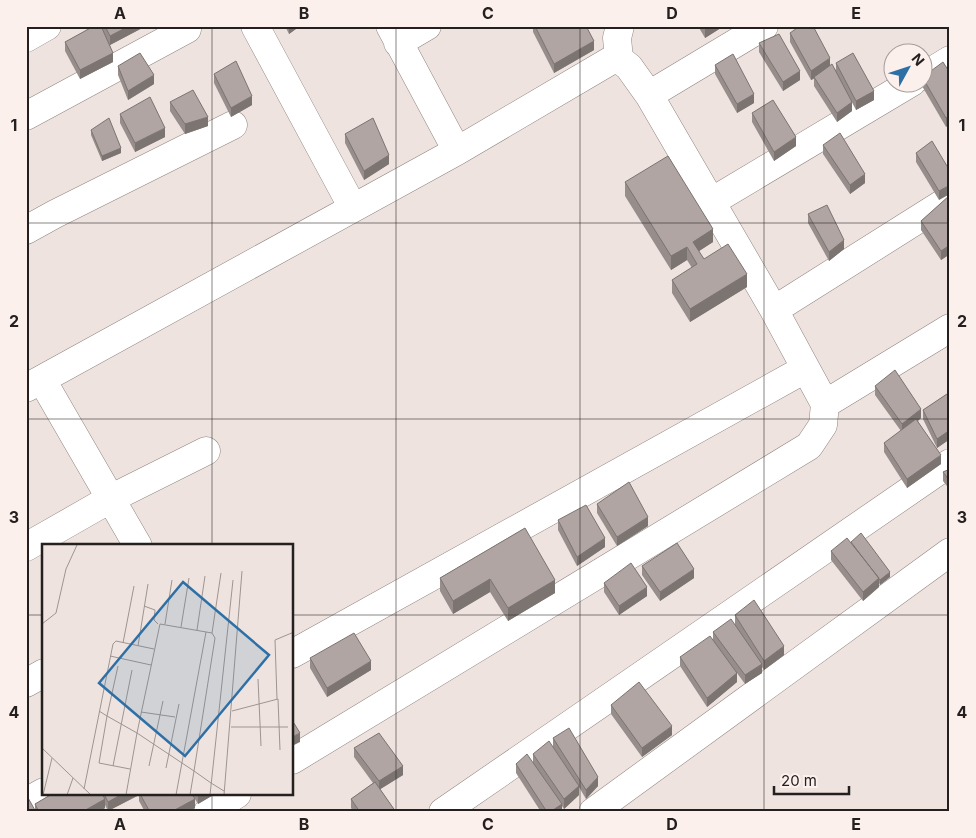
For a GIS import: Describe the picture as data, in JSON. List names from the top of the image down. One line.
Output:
{"scale_bar":"20 m","north":"top right","grid":{"columns":["A","B","C","D","E"],"rows":["1","2","3","4"]}}
